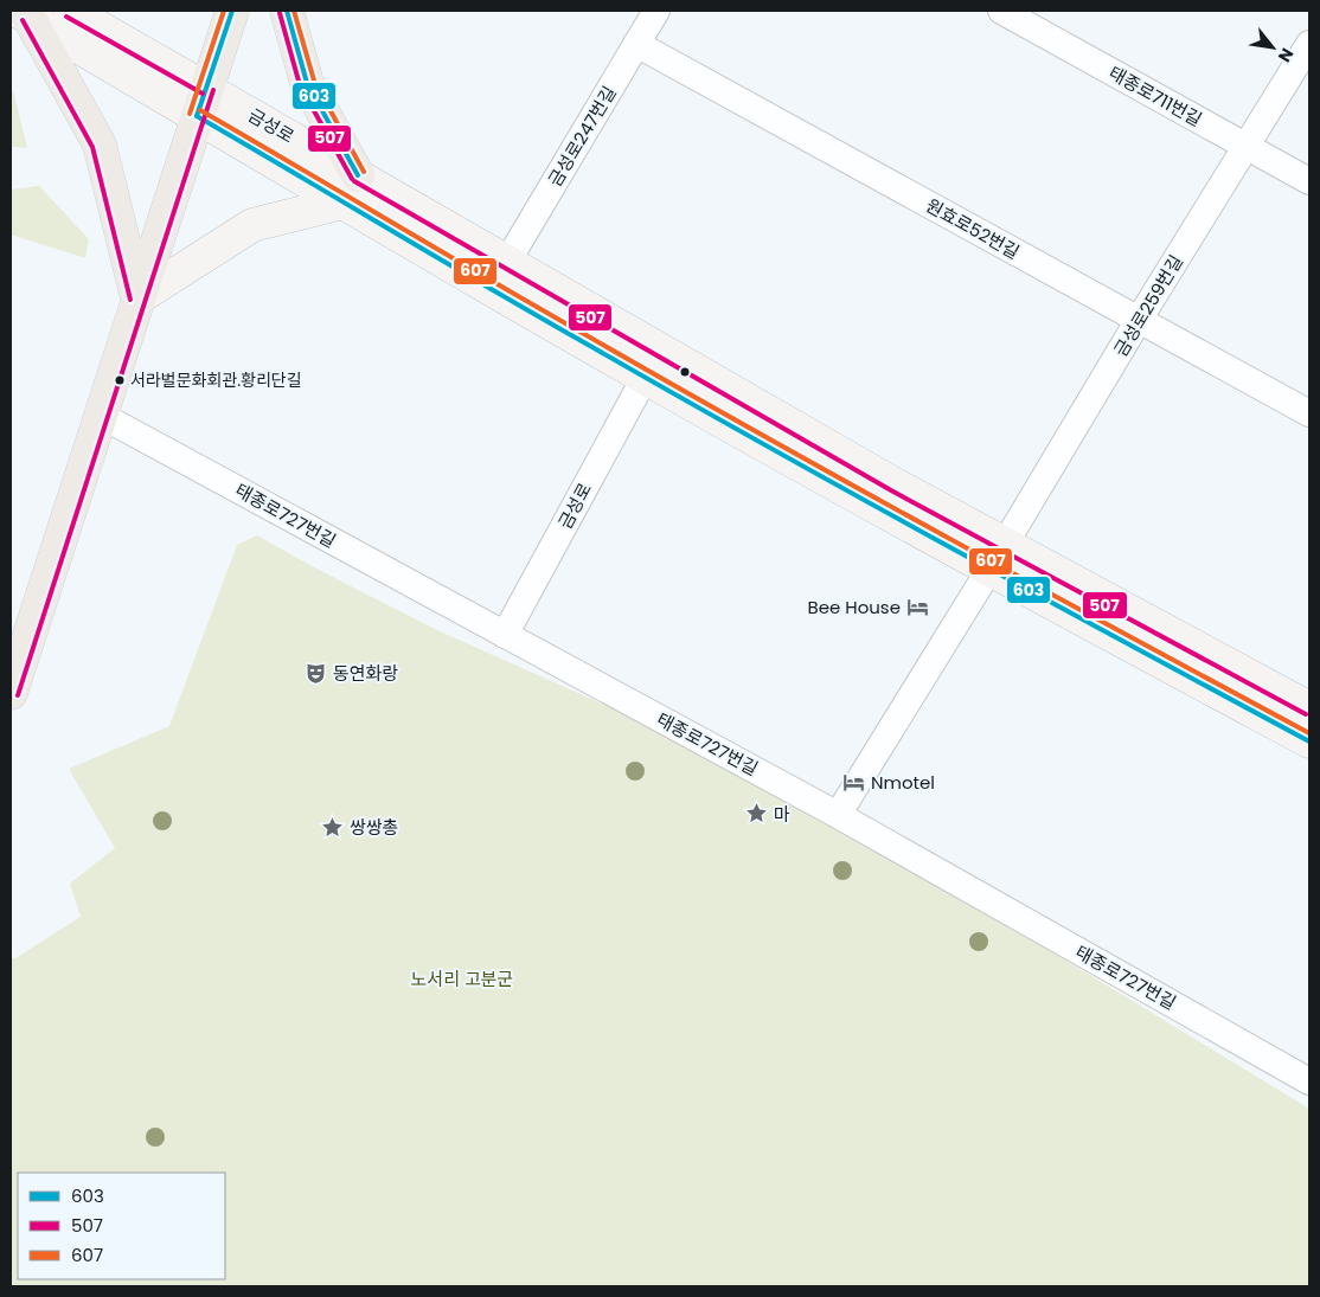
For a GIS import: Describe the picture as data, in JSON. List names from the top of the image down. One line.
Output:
{"streets":{"street":["태종로711번길","금성로","금성로247번길","원효로52번길","금성로259번길","태종로727번길"]},"crossings":[["태종로711번길","금성로259번길"],["금성로","금성로247번길"],["금성로","금성로259번길"],["금성로","태종로727번길"],["금성로247번길","원효로52번길"],["원효로52번길","금성로259번길"]],"parks":["노서리 고분군"],"places":{"other":["서라벌문화회관.황리단길"],"hotel":["Bee House","Nmotel"],"theatre":["동연화랑"],"place":["마","쌍쌍총"]},"lines":["transit line 603","transit line 607","transit line 507"],"legend":["603","507","607"],"north":"bottom right"}
